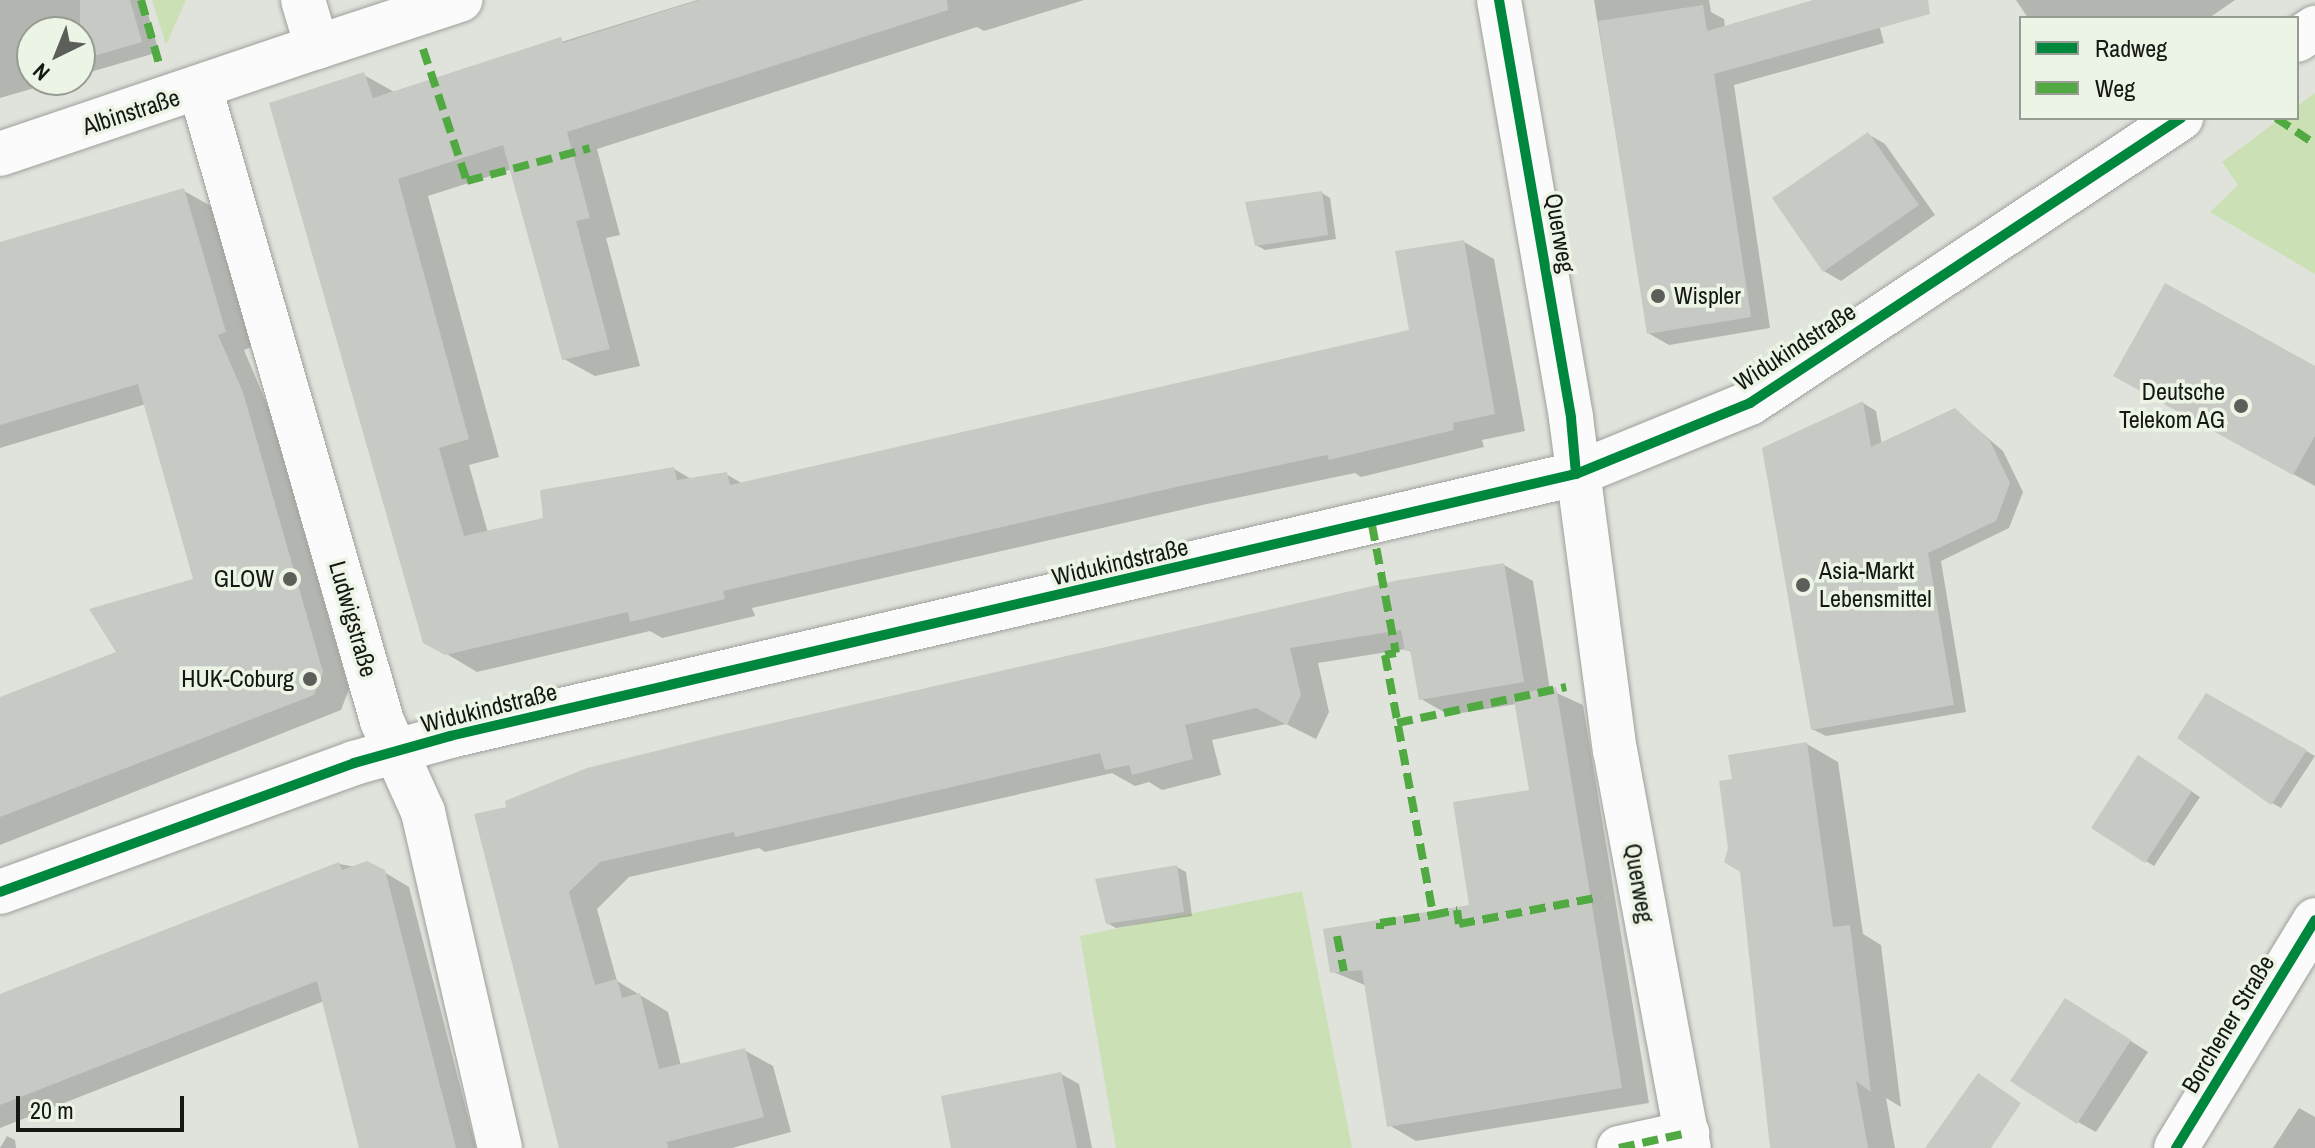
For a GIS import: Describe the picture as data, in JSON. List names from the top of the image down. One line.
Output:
{"streets":{"street":["Albinstraße","Querweg","Widukindstraße","Ludwigstraße","Borchener Straße"]},"crossings":[["Albinstraße","Ludwigstraße"],["Querweg","Widukindstraße"],["Widukindstraße","Ludwigstraße"]],"places":["Wispler","Deutsche Telekom AG","GLOW","Asia-Markt Lebensmittel","HUK-Coburg"],"legend":["Radweg","Weg"],"scale_bar":"20 m","north":"bottom left"}
